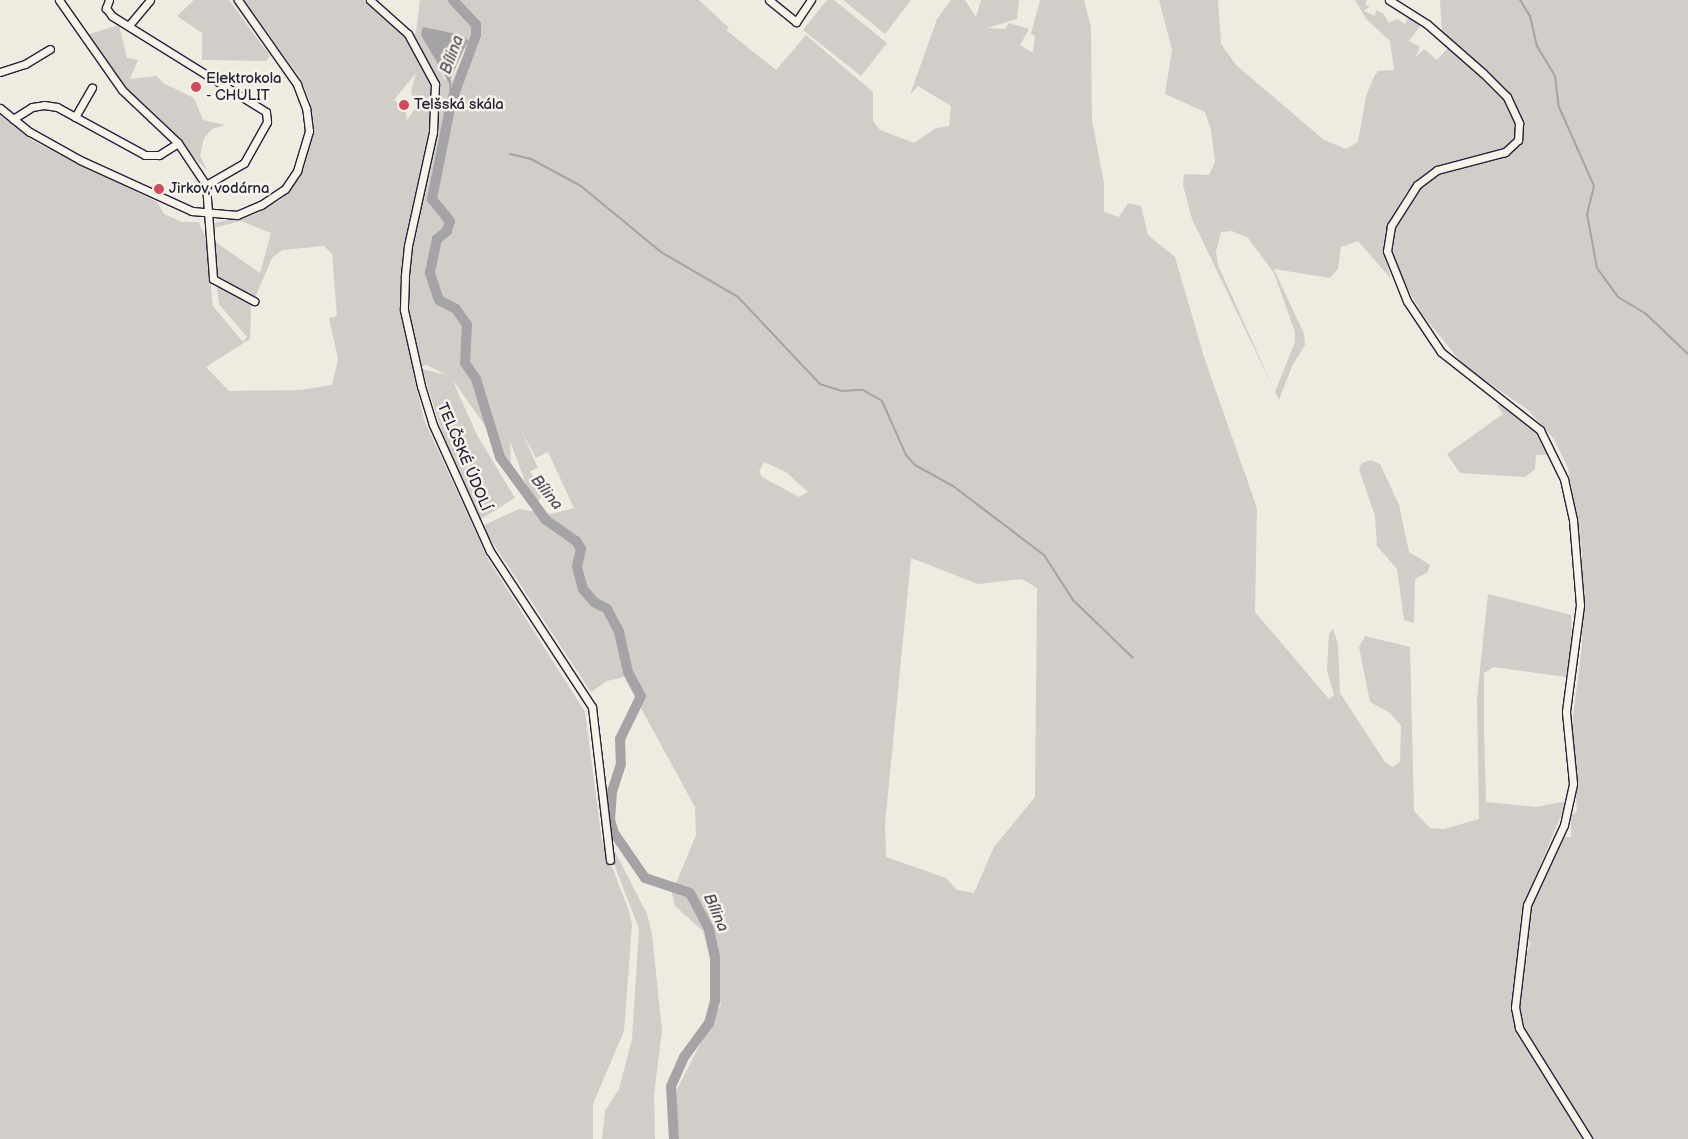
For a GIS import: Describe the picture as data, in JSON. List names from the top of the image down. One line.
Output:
{"streets":{"street":["TELČSKÉ ÚDOLÍ"]},"water":["Bílina"],"places":["Elektrokola - CHULIT","Telšská skála","Jirkov, vodárna"]}
